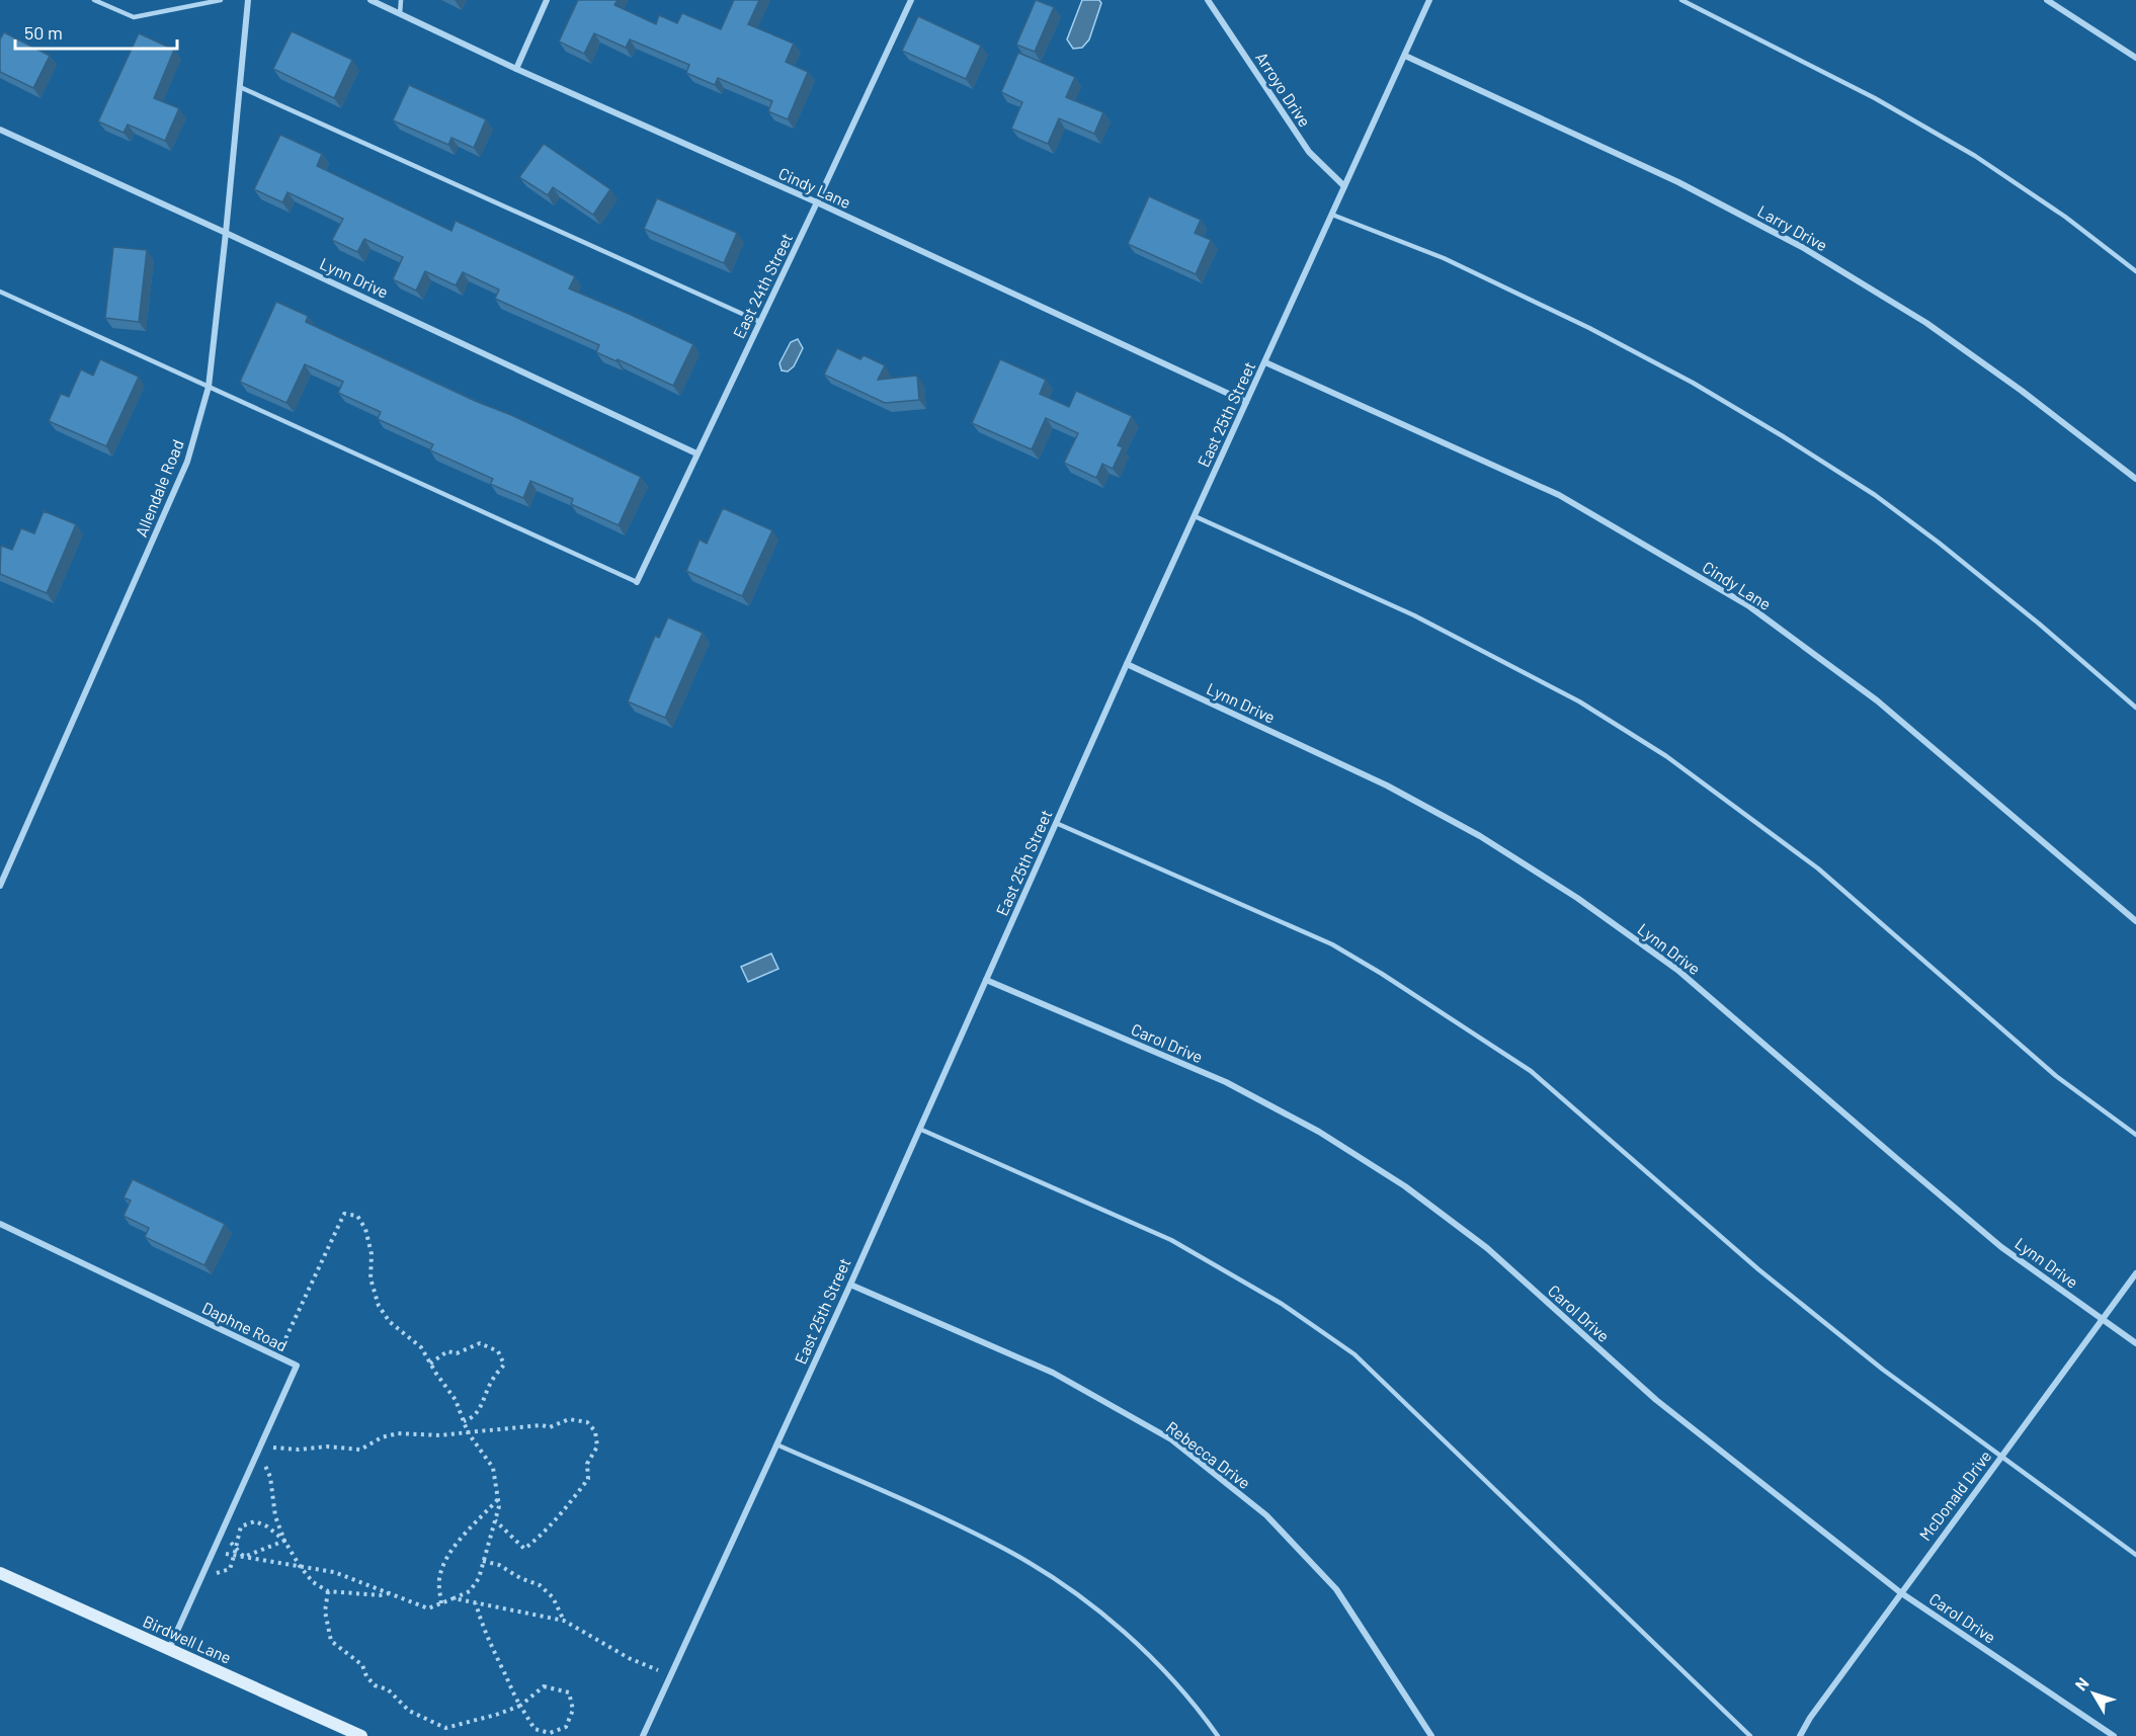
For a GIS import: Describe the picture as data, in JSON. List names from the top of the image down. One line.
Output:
{"streets":{"street":["Arroyo Drive","Cindy Lane","Larry Drive","Lynn Drive","East 24th Street","East 25th Street","Allendale Road","Carol Drive","Daphne Road","Rebecca Drive","McDonald Drive","Birdwell Lane"]},"crossings":[["Arroyo Drive","East 25th Street"],["Cindy Lane","East 24th Street"],["Cindy Lane","East 25th Street"],["Larry Drive","East 25th Street"],["Lynn Drive","East 24th Street"],["Lynn Drive","East 25th Street"],["Lynn Drive","Allendale Road"],["Lynn Drive","McDonald Drive"],["East 25th Street","Carol Drive"],["East 25th Street","Rebecca Drive"],["Carol Drive","McDonald Drive"],["Daphne Road","Birdwell Lane"]],"scale_bar":"50 m","north":"top left"}
